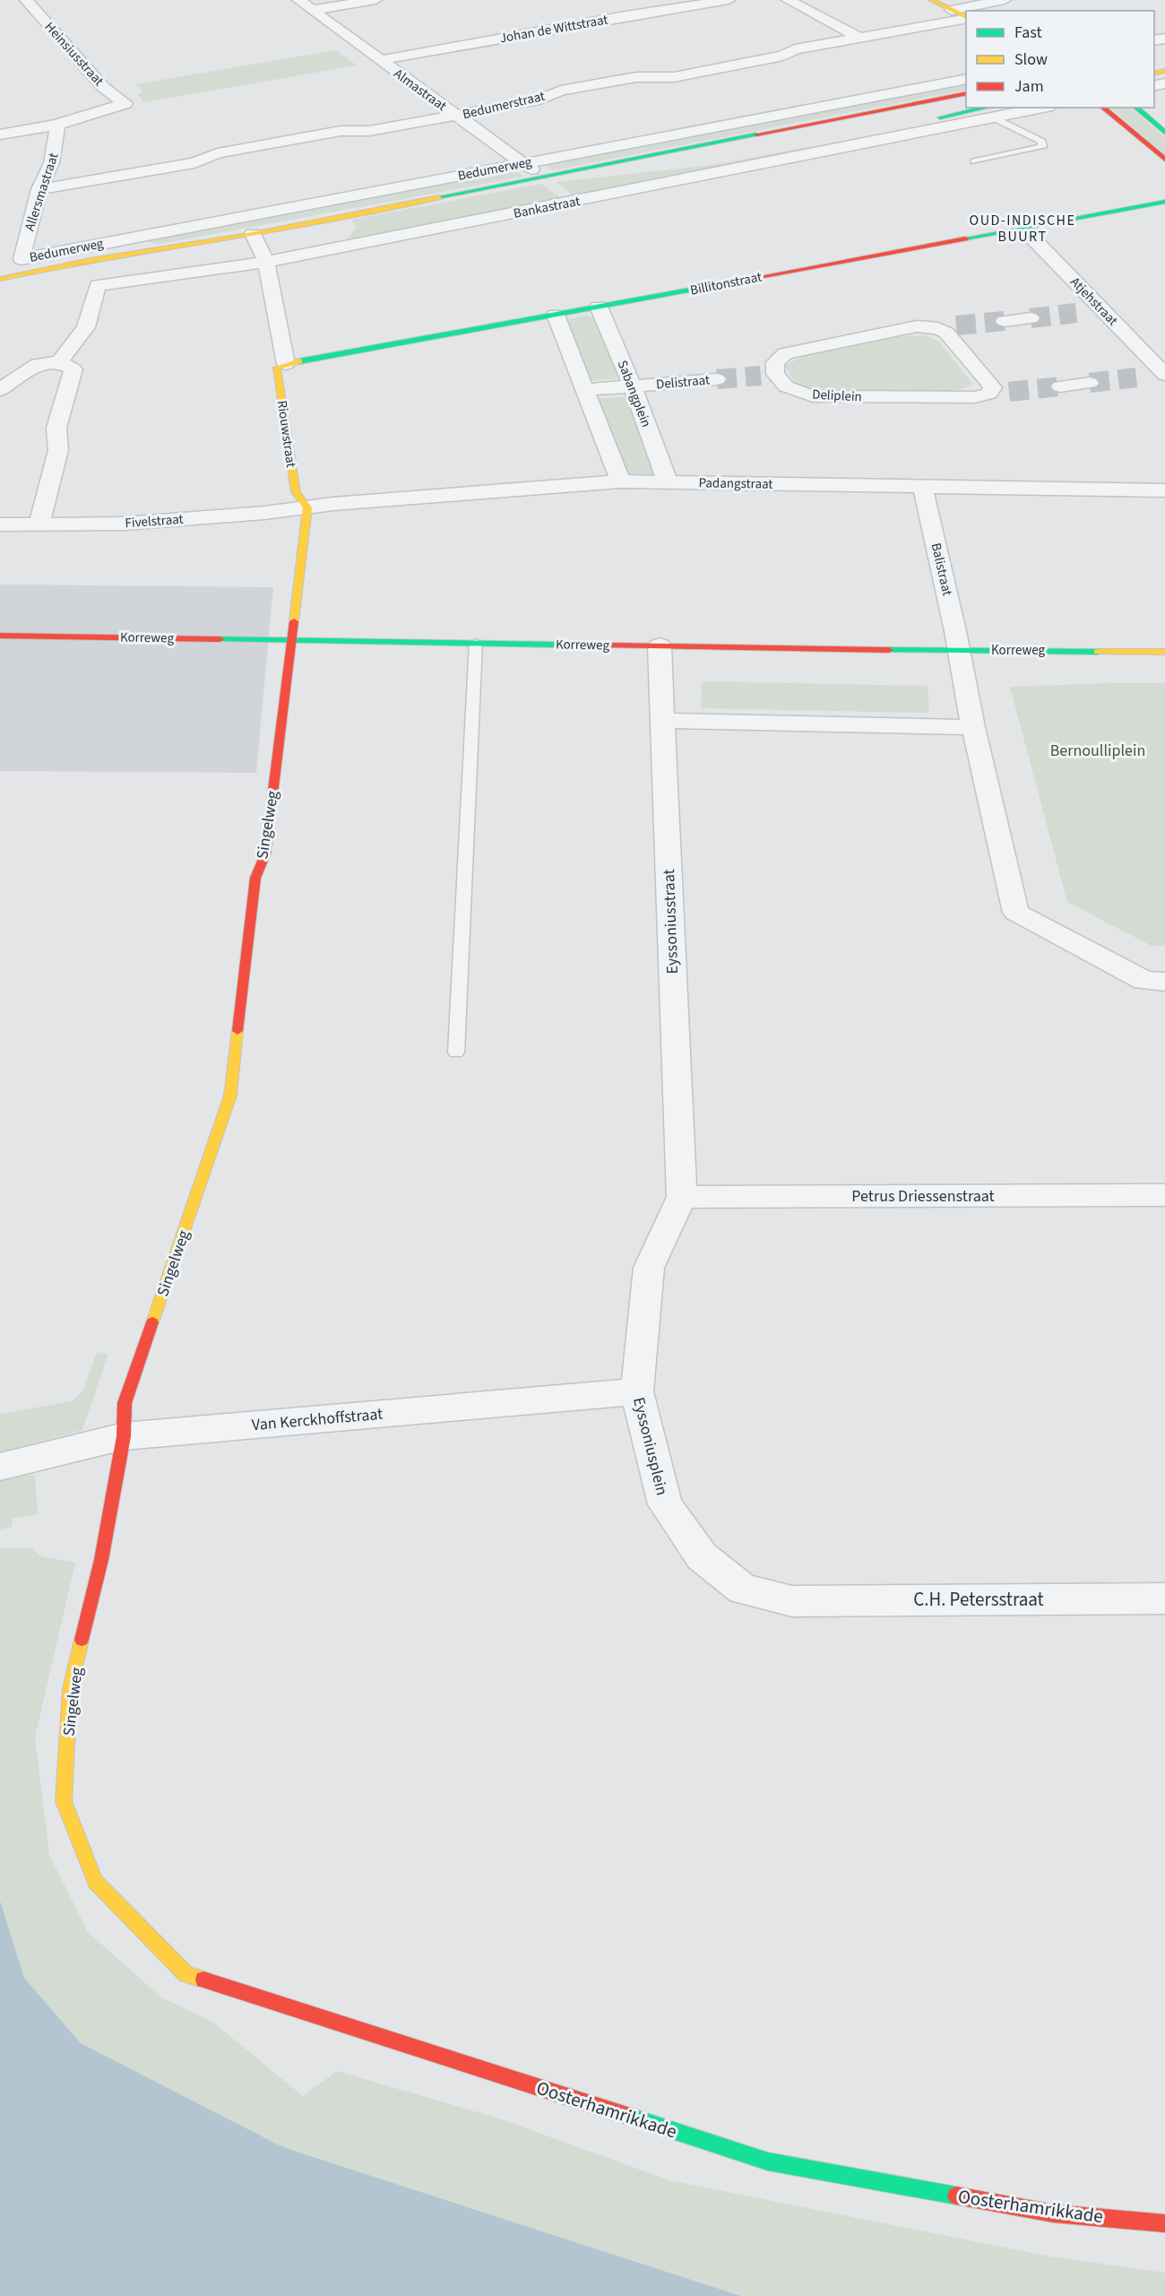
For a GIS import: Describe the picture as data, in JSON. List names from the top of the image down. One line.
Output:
{"streets":{"street":["Johan de Wittstraat","Heinsiusstraat","Almastraat","Bedumerstraat","Bedumerweg","Allersmastraat","Bankastraat","Billitonstraat","Atjehstraat","Delistraat","Sabangplein","Deliplein","Riouwstraat","Padangstraat","Fivelstraat","Balistraat","Korreweg","Singelweg","Eyssoniusstraat","Petrus Driessenstraat","Van Kerckhoffstraat","Eyssoniusplein","C.H. Petersstraat","Oosterhamrikkade"]},"crossings":[["Johan de Wittstraat","Almastraat"],["Heinsiusstraat","Allersmastraat"],["Almastraat","Bedumerstraat"],["Almastraat","Bedumerweg"],["Bedumerstraat","Allersmastraat"],["Bedumerweg","Allersmastraat"],["Bedumerweg","Riouwstraat"],["Bankastraat","Riouwstraat"],["Billitonstraat","Atjehstraat"],["Billitonstraat","Sabangplein"],["Billitonstraat","Riouwstraat"],["Delistraat","Sabangplein"],["Sabangplein","Padangstraat"],["Riouwstraat","Padangstraat"],["Riouwstraat","Fivelstraat"],["Padangstraat","Fivelstraat"],["Padangstraat","Balistraat"],["Balistraat","Korreweg"],["Korreweg","Singelweg"],["Korreweg","Eyssoniusstraat"],["Singelweg","Van Kerckhoffstraat"],["Singelweg","Oosterhamrikkade"],["Eyssoniusstraat","Petrus Driessenstraat"],["Eyssoniusstraat","Eyssoniusplein"],["Petrus Driessenstraat","Eyssoniusplein"],["Van Kerckhoffstraat","Eyssoniusplein"],["Eyssoniusplein","C.H. Petersstraat"]],"districts":["OUD-INDISCHE BUURT"],"parks":["Bernoulliplein"],"legend":["Fast","Slow","Jam"]}
